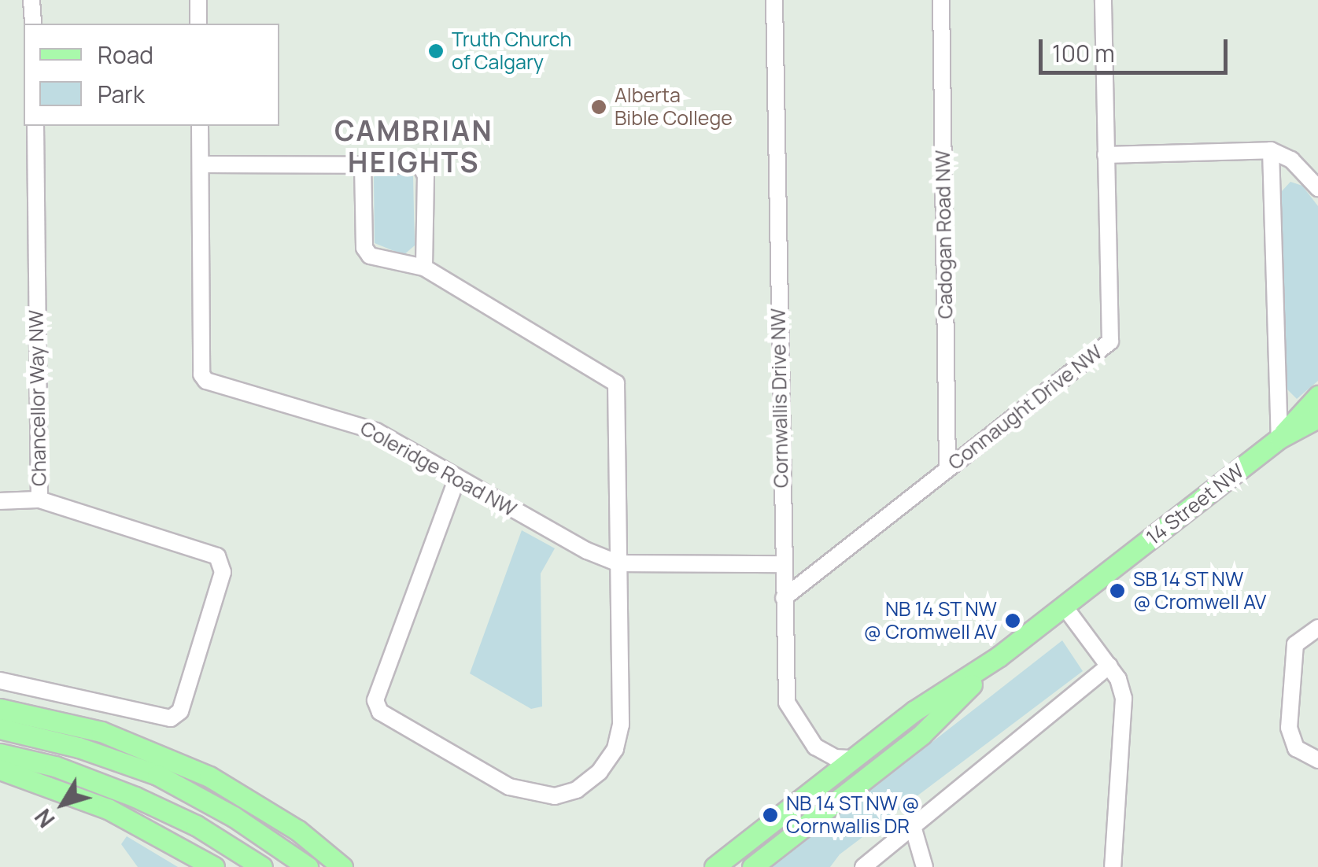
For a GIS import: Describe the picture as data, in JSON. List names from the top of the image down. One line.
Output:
{"streets":{"main road":["14 Street NW"],"street":["Cadogan Road NW","Chancellor Way NW","Cornwallis Drive NW","Connaught Drive NW","Coleridge Road NW"]},"crossings":[["Cadogan Road NW","Connaught Drive NW"],["Cornwallis Drive NW","Connaught Drive NW"],["Cornwallis Drive NW","Coleridge Road NW"],["Cornwallis Drive NW","14 Street NW"]],"districts":["CAMBRIAN HEIGHTS"],"places":["Truth Church of Calgary","Alberta Bible College","SB 14 ST NW @ Cromwell AV","NB 14 ST NW @ Cromwell AV","NB 14 ST NW @ Cornwallis DR"],"legend":["Road","Park"],"scale_bar":"100 m","north":"bottom left"}
